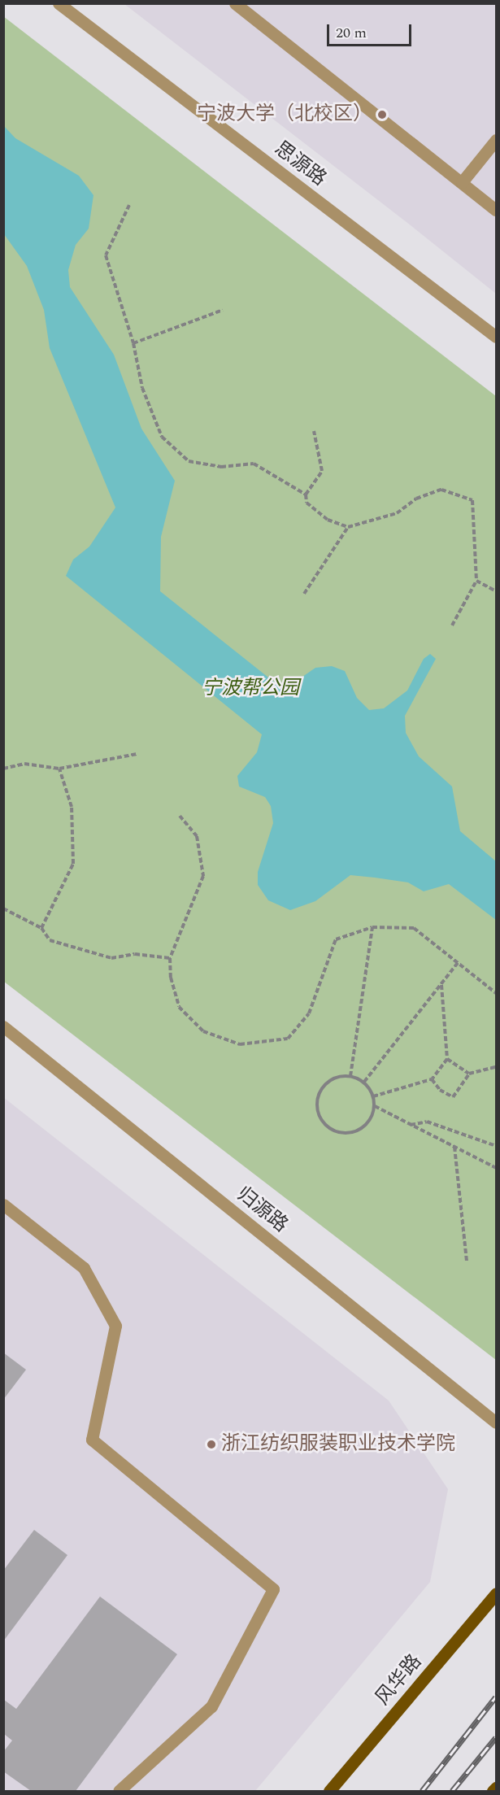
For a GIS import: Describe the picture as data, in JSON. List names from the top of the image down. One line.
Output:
{"streets":{"main road":["风华路"],"street":["思源路","归源路"]},"parks":["宁波帮公园"],"places":["宁波大学（北校区）","浙江纺织服装职业技术学院"],"scale_bar":"20 m"}
